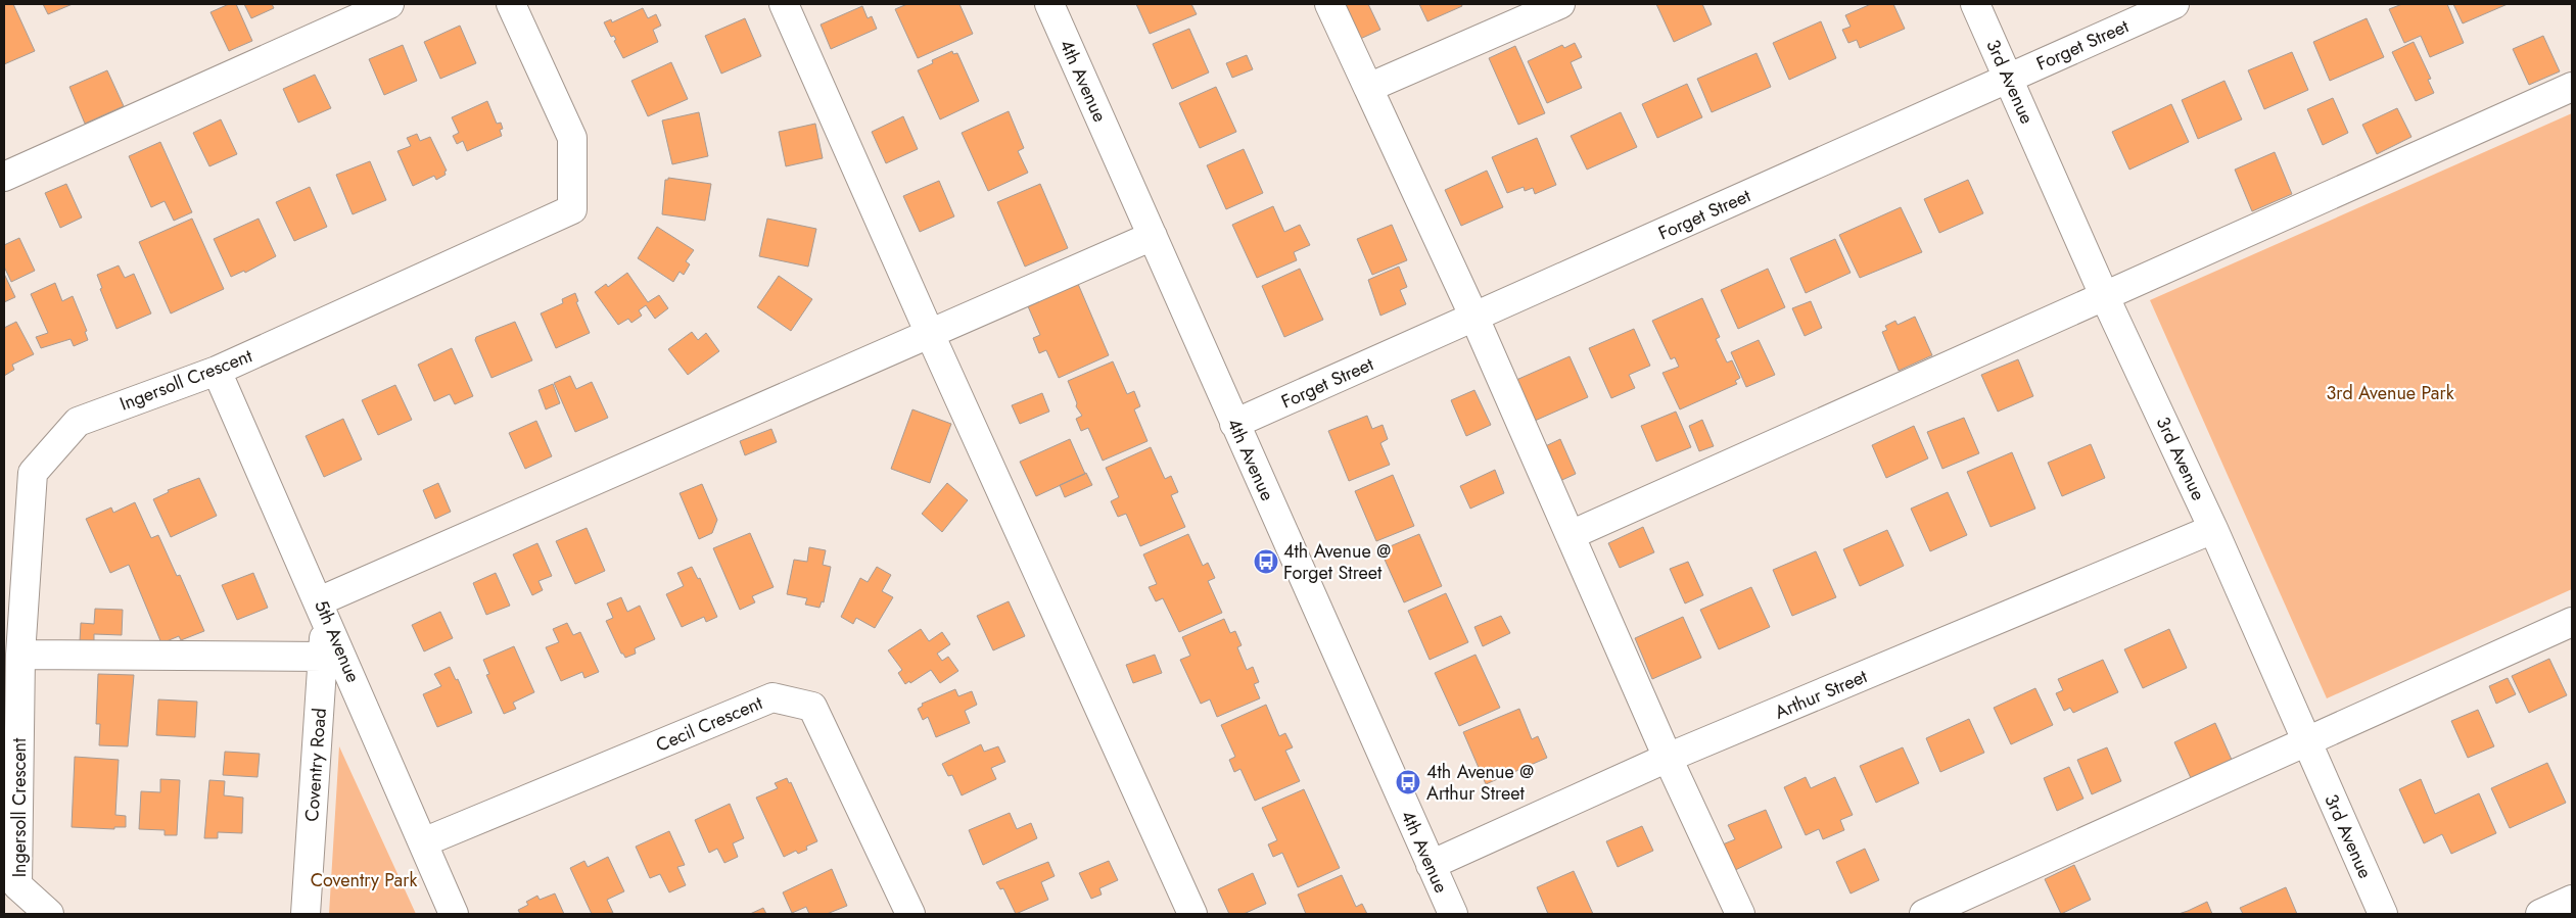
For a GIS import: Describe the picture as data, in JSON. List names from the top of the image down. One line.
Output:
{"streets":{"street":["Forget Street","4th Avenue","3rd Avenue","Ingersoll Crescent","5th Avenue","Arthur Street","Cecil Crescent","Coventry Road"]},"crossings":[["Forget Street","4th Avenue"],["Forget Street","3rd Avenue"],["4th Avenue","Arthur Street"],["3rd Avenue","Arthur Street"],["Ingersoll Crescent","5th Avenue"],["5th Avenue","Cecil Crescent"],["5th Avenue","Coventry Road"]],"parks":["3rd Avenue Park","Coventry Park"],"places":{"bus stop":["4th Avenue @ Forget Street","4th Avenue @ Arthur Street"]}}
